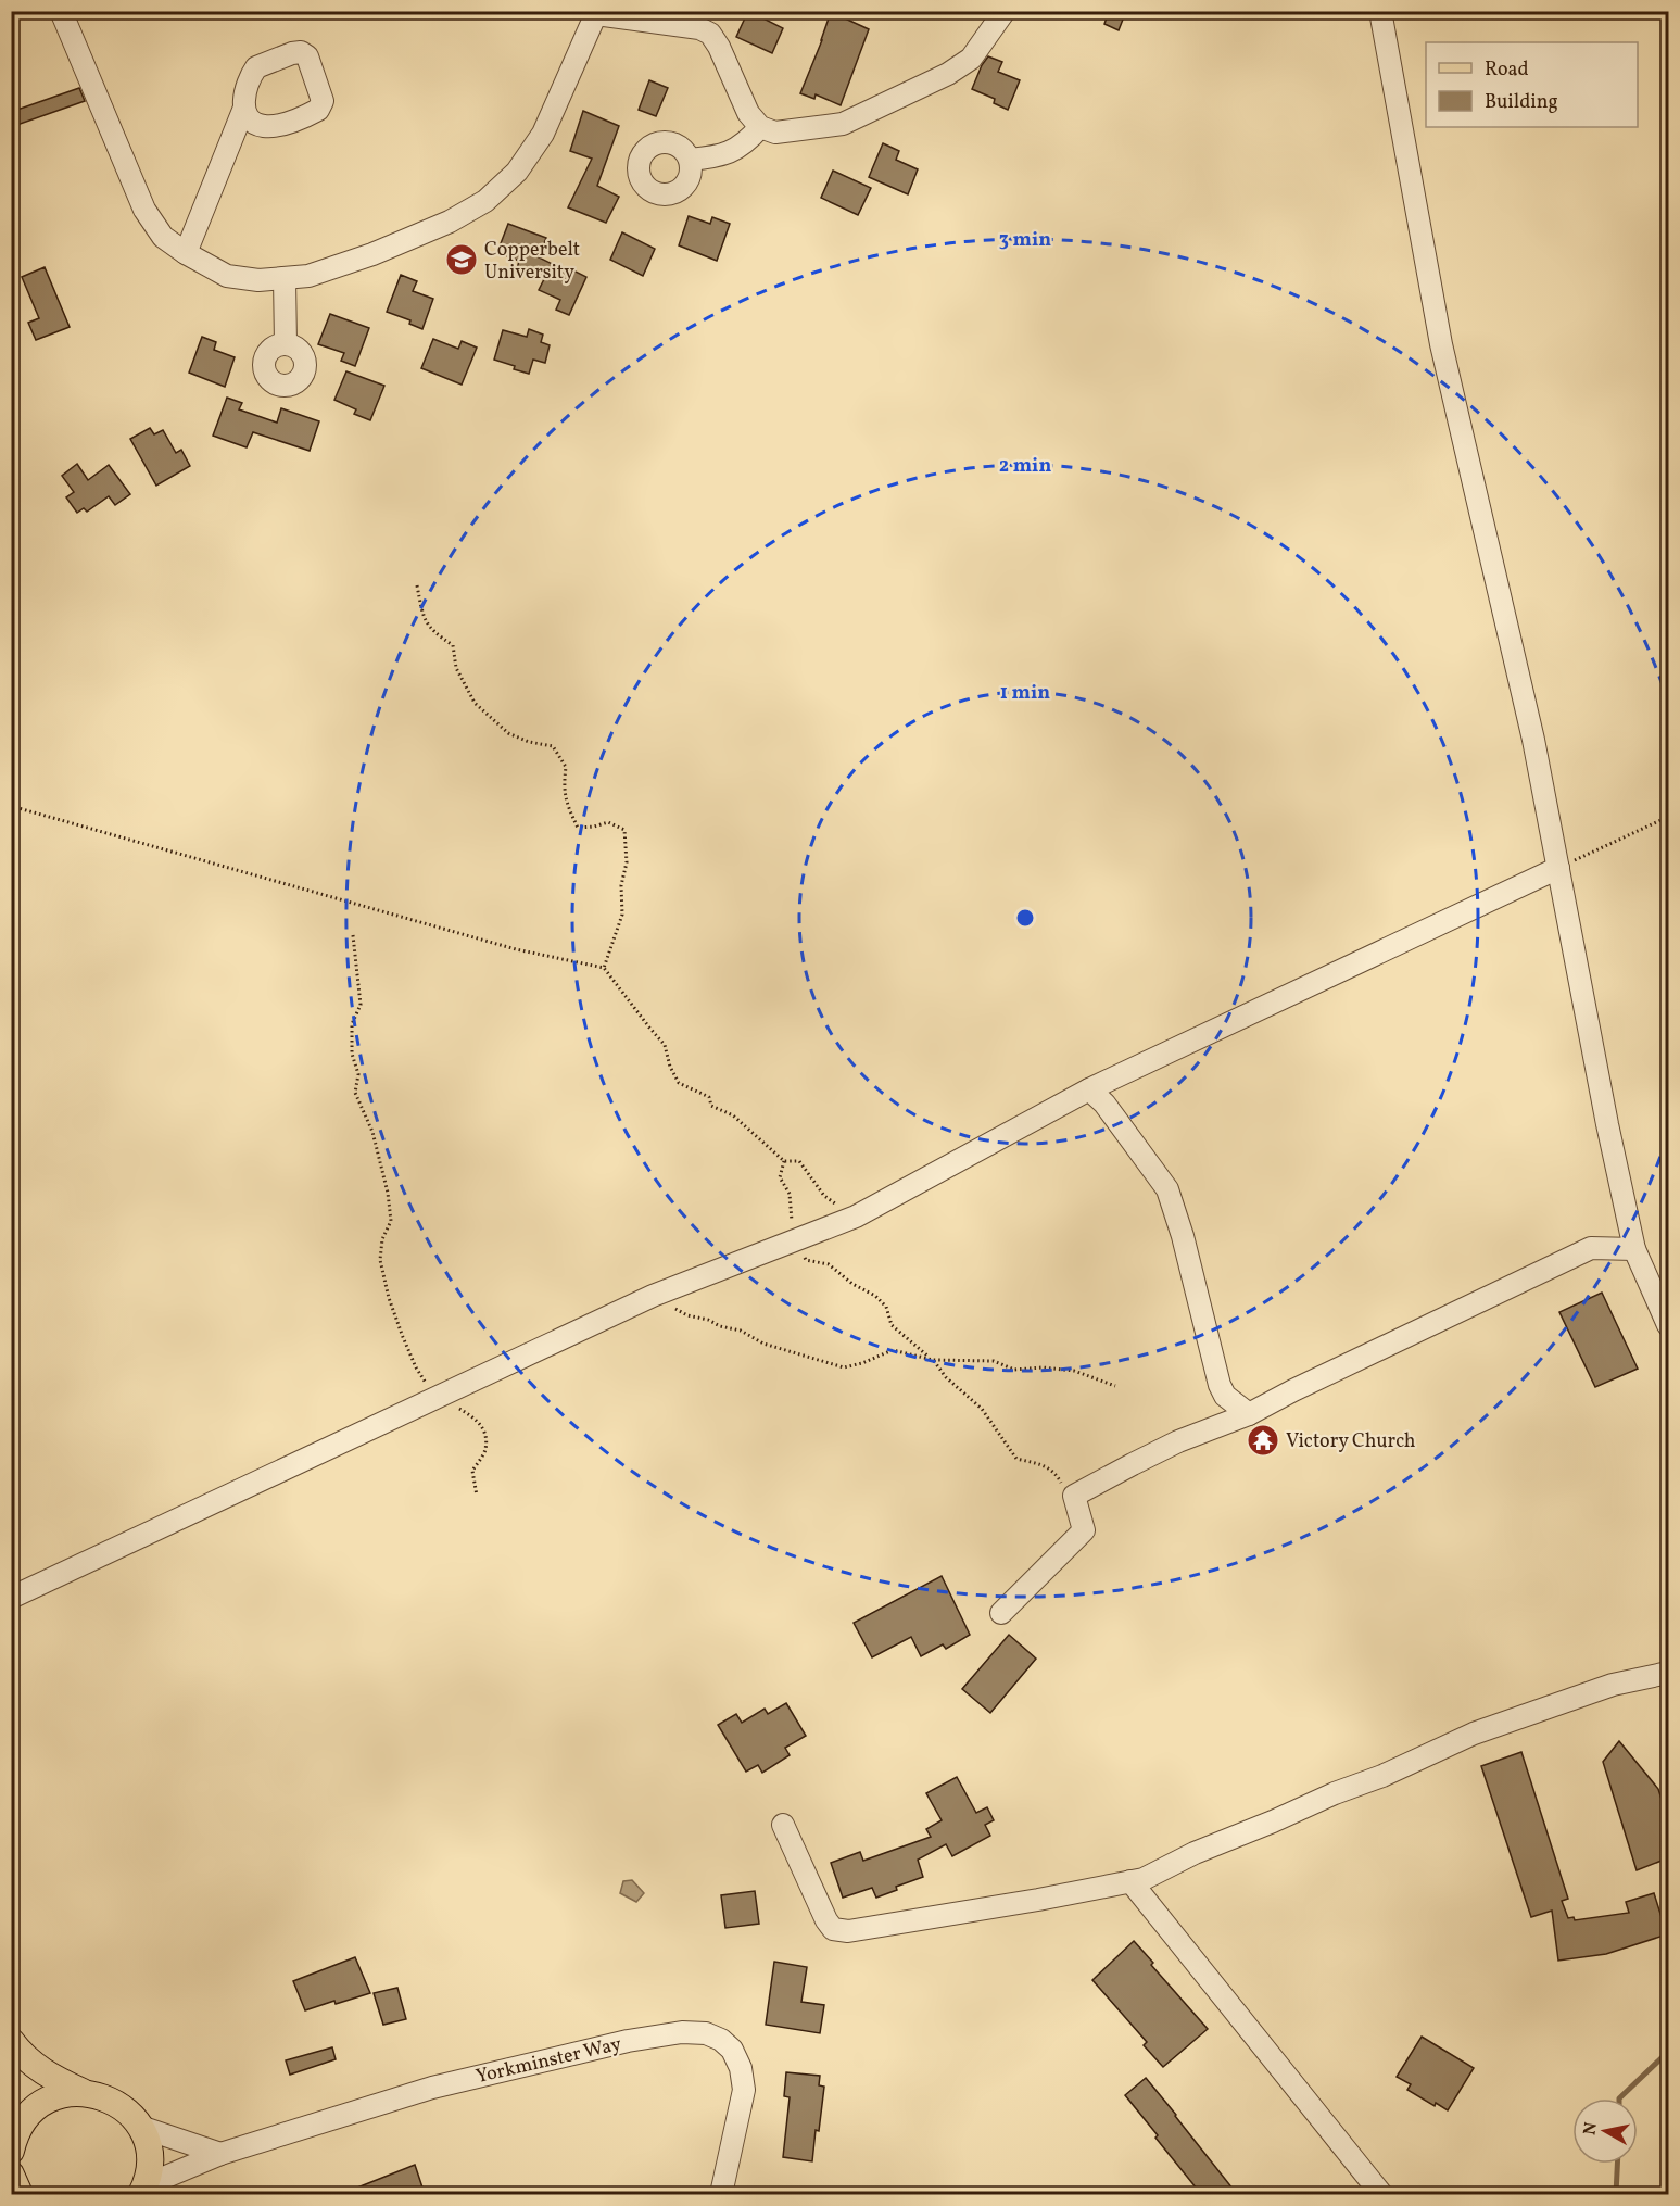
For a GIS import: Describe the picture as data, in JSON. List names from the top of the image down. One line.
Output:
{"streets":{"street":["Yorkminster Way"]},"places":{"school or university":["Copperbelt University"],"temple":["Victory Church"]},"legend":["Road","Building"],"north":"left","rings":["3 min","2 min","1 min"]}
